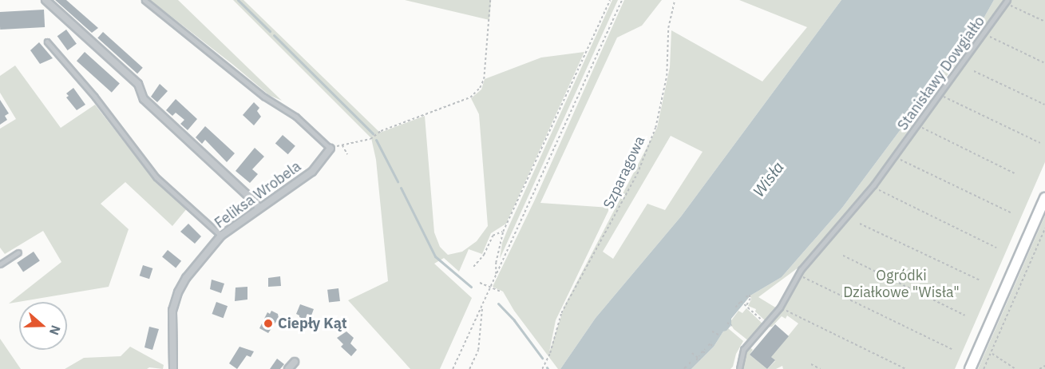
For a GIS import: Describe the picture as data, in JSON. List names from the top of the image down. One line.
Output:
{"streets":{"street":["Feliksa Wrobela"],"lane":["Stanisławy Dowgiałło"],"path":["Szparagowa"]},"water":["Wisła"],"parks":["Ogródki Działkowe \"Wisła\""],"places":["Ciepły Kąt"],"north":"right"}
